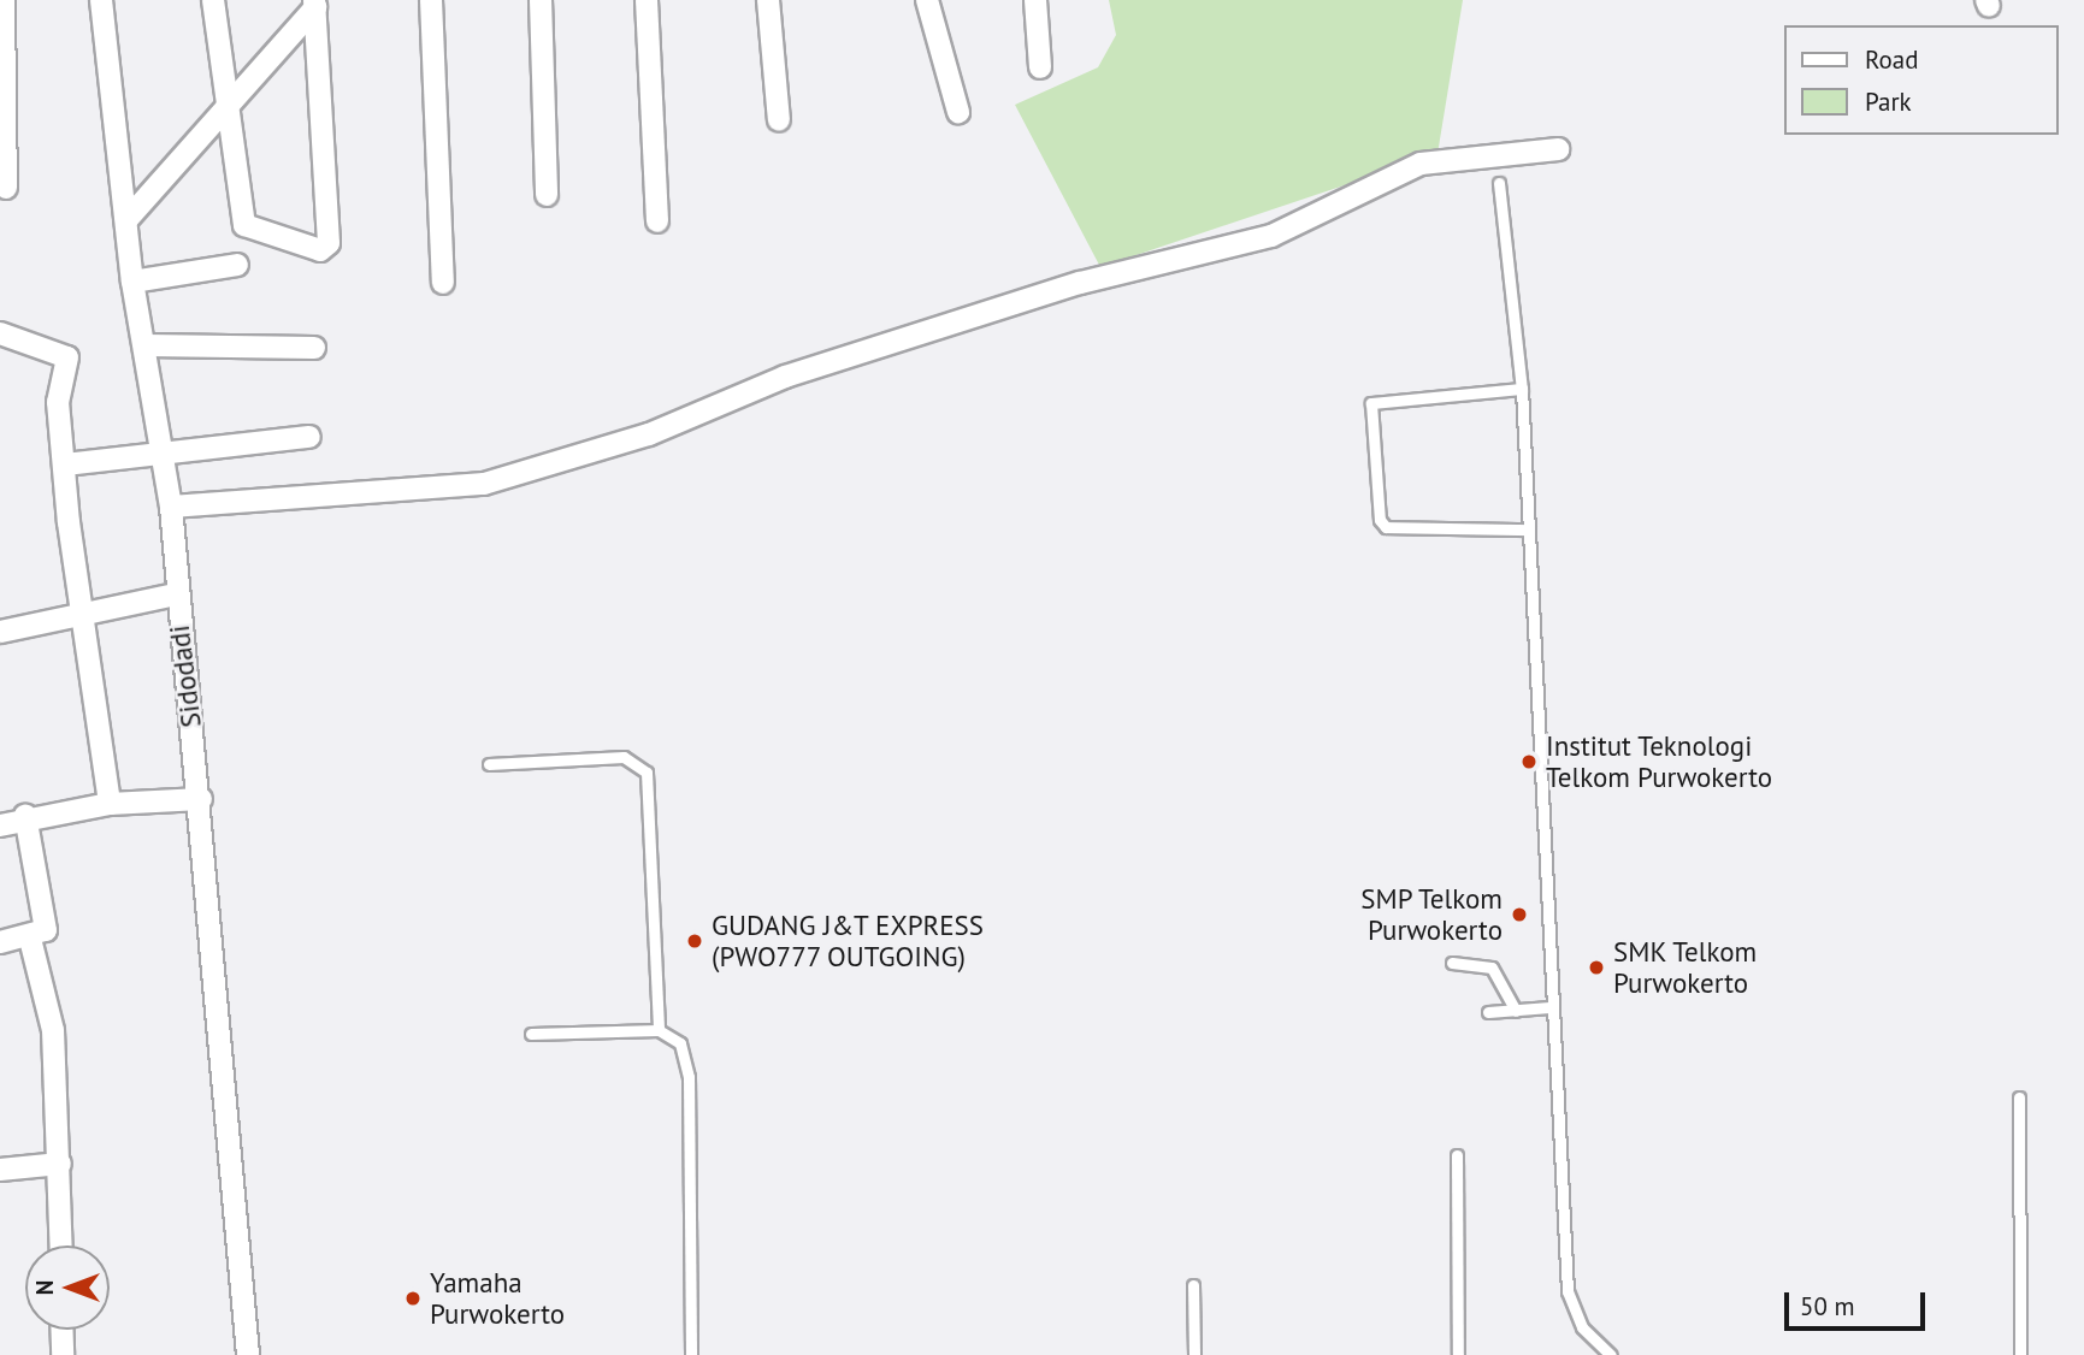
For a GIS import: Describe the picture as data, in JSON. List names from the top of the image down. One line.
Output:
{"streets":{"street":["Sidodadi"]},"places":["Institut Teknologi Telkom Purwokerto","SMP Telkom Purwokerto","GUDANG J&T EXPRESS (PWO777 OUTGOING)","SMK Telkom Purwokerto","Yamaha Purwokerto"],"legend":["Road","Park"],"scale_bar":"50 m","north":"left"}
